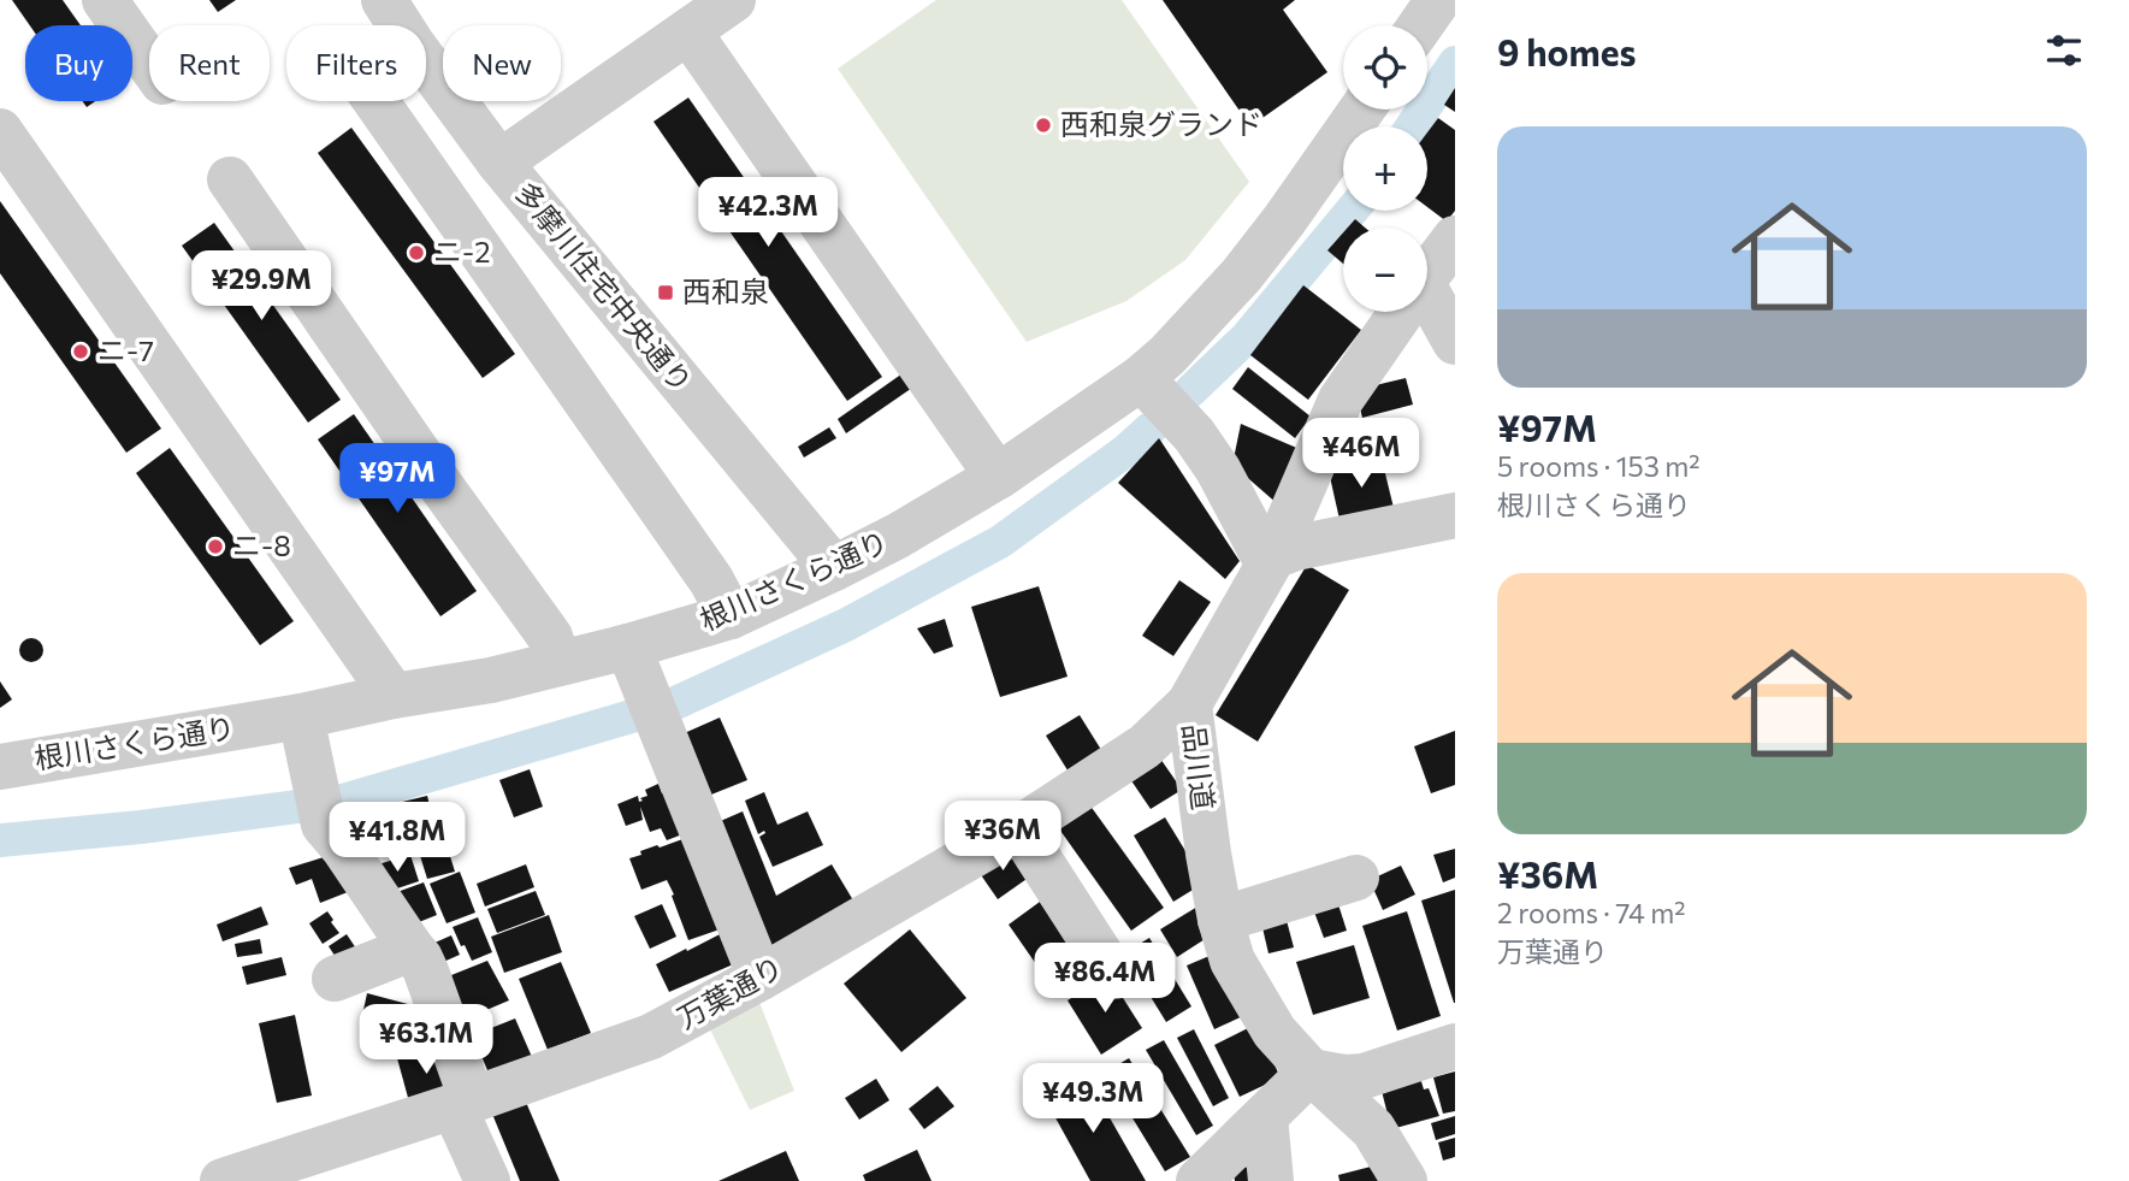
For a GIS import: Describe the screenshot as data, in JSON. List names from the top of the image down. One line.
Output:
{"streets":{"street":["多摩川住宅中央通り","根川さくら通り","品川道","万葉通り"]},"crossings":[["多摩川住宅中央通り","根川さくら通り"],["品川道","万葉通り"]],"places":{"other":["西和泉グランド","ニ-2","ニ-7","ニ-8"],"transit":["西和泉"]},"page":{"heading":"9 homes","map_buttons":["+","−"],"chip":["Buy","Rent","Filters","New"],"list":[{"name":"¥97M","note":"5 rooms · 153 m² · 根川さくら通り"},{"name":"¥36M","note":"2 rooms · 74 m² · 万葉通り"}],"price":["¥42.3M","¥29.9M","¥46M","¥97M","¥36M","¥41.8M","¥86.4M","¥63.1M","¥49.3M"]}}
